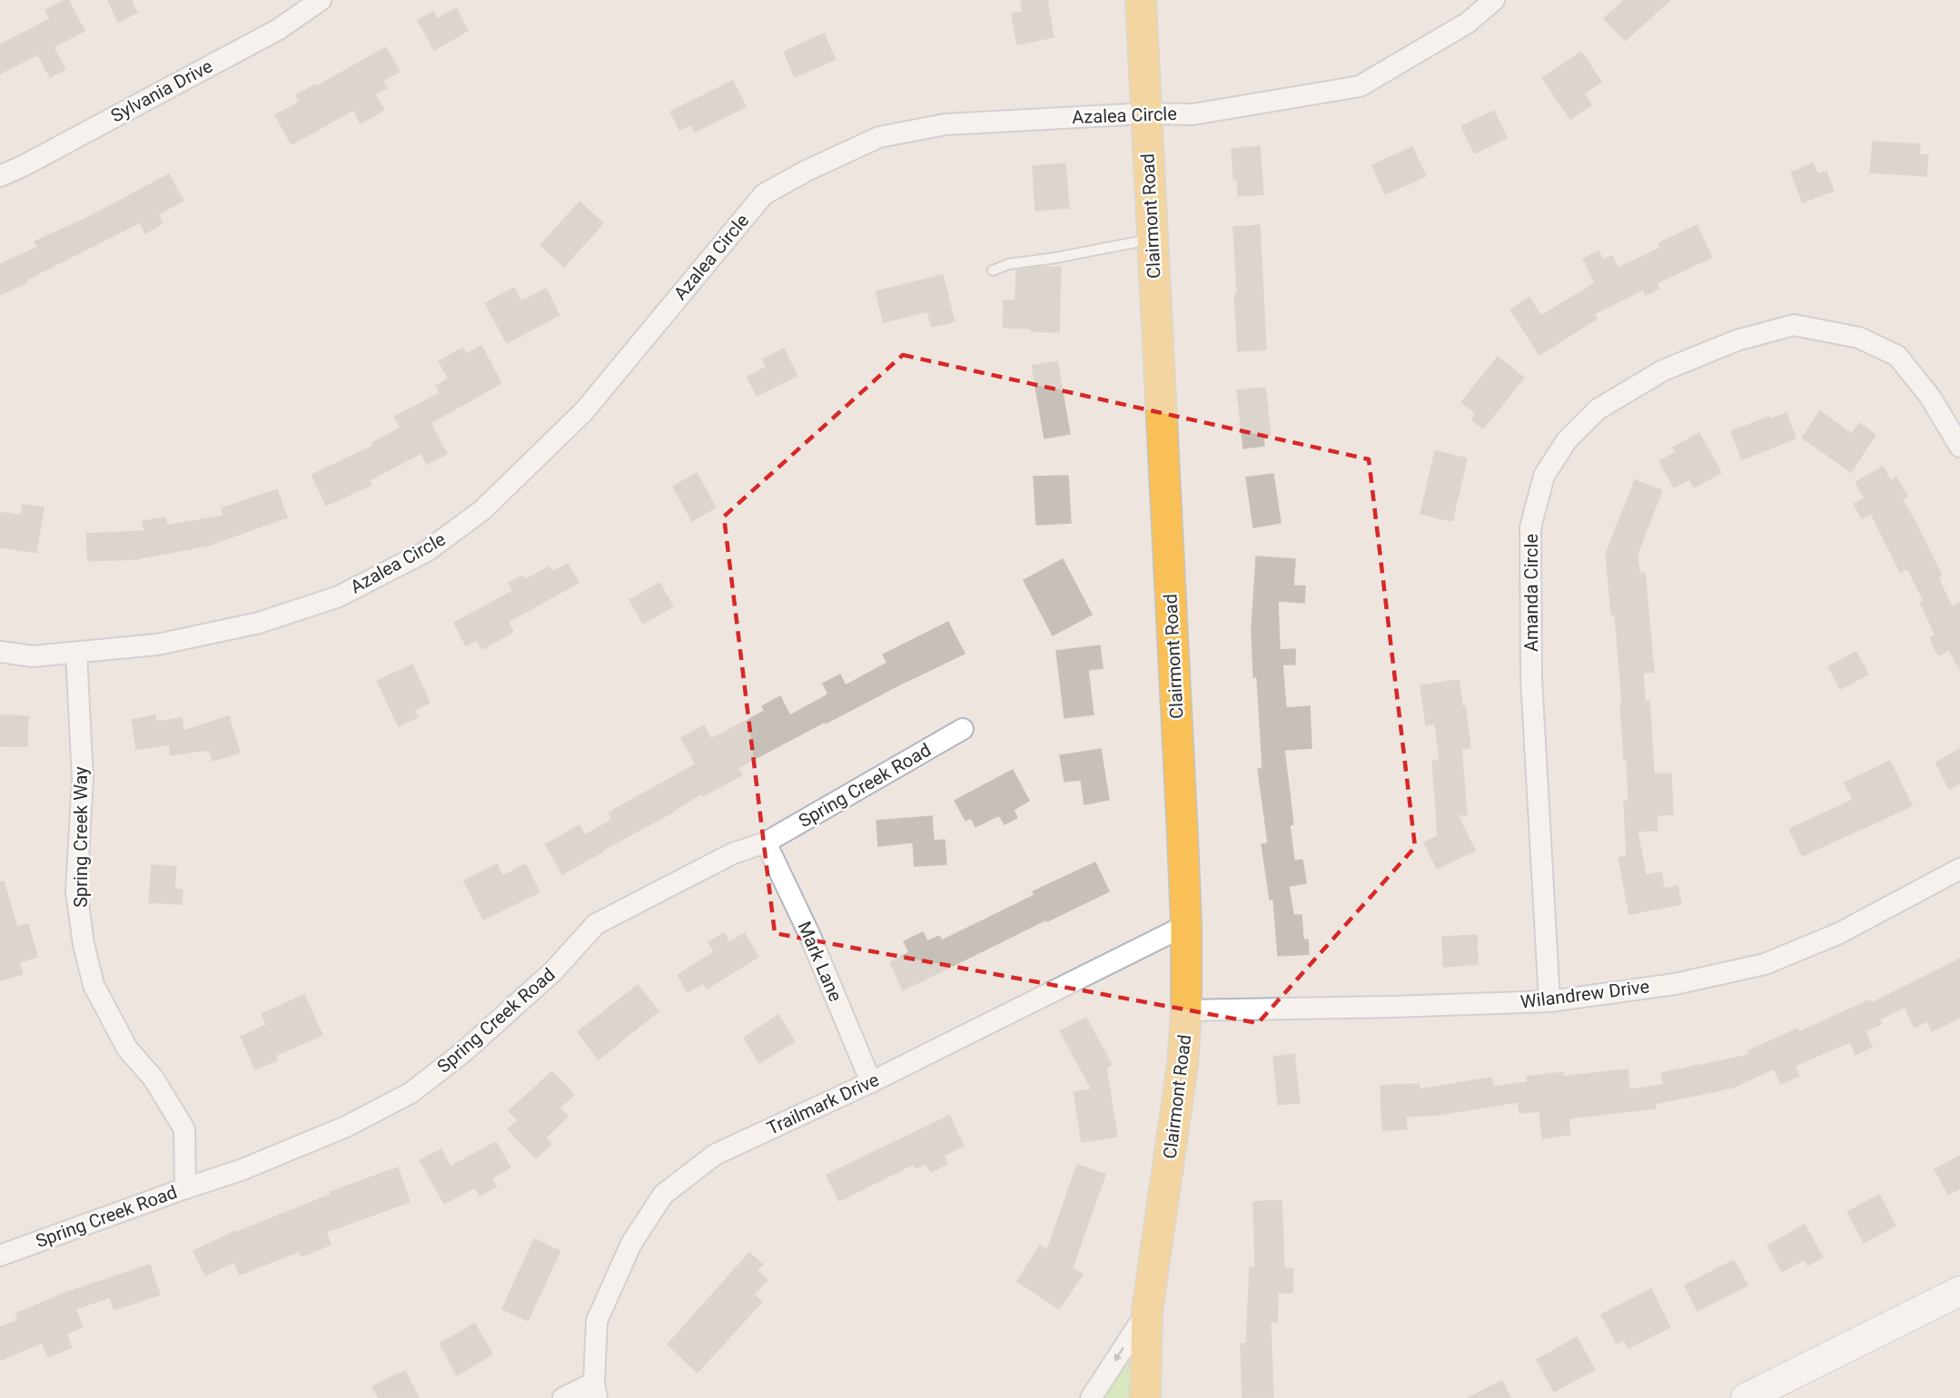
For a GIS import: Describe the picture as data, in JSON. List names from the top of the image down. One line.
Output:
{"streets":{"main road":["Clairmont Road"],"street":["Sylvania Drive","Azalea Circle","Amanda Circle","Spring Creek Road","Spring Creek Way","Mark Lane","Wilandrew Drive","Trailmark Drive"]},"crossings":[["Azalea Circle","Clairmont Road"],["Azalea Circle","Spring Creek Way"],["Clairmont Road","Wilandrew Drive"],["Clairmont Road","Trailmark Drive"],["Amanda Circle","Wilandrew Drive"],["Spring Creek Road","Spring Creek Way"],["Spring Creek Road","Mark Lane"],["Mark Lane","Trailmark Drive"]]}
